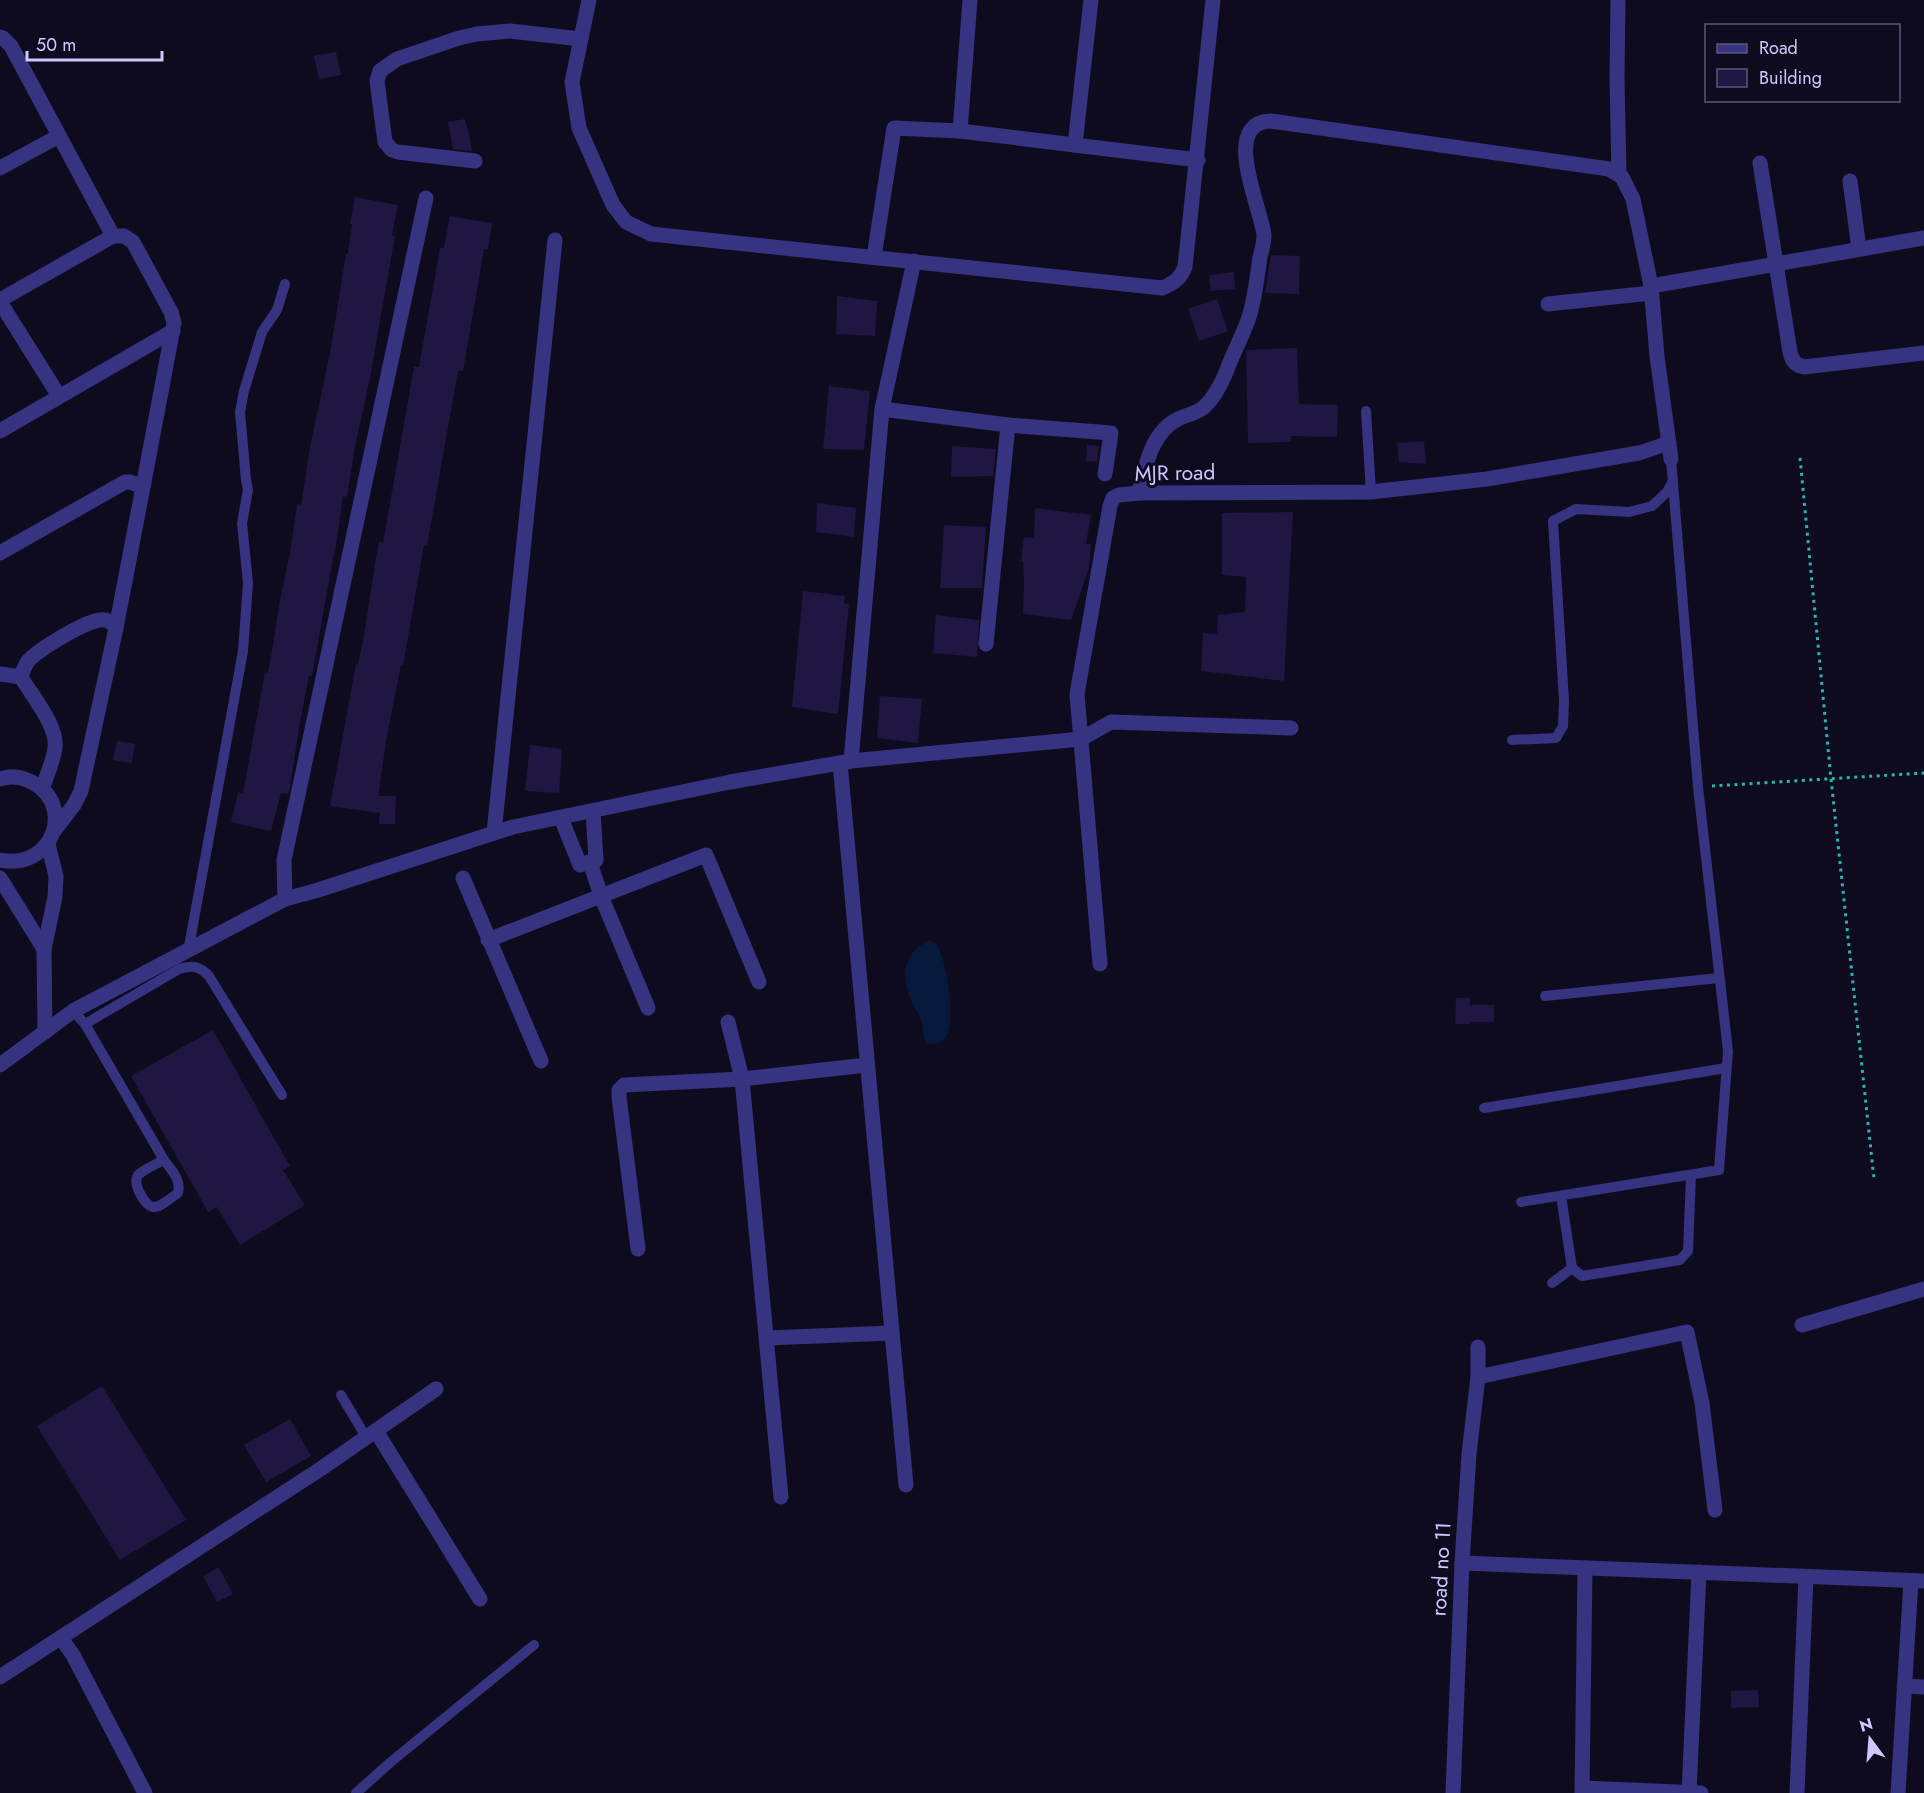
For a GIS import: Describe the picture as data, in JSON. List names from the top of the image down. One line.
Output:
{"streets":{"street":["MJR road","road no 11"]},"legend":["Road","Building"],"scale_bar":"50 m","north":"top"}
